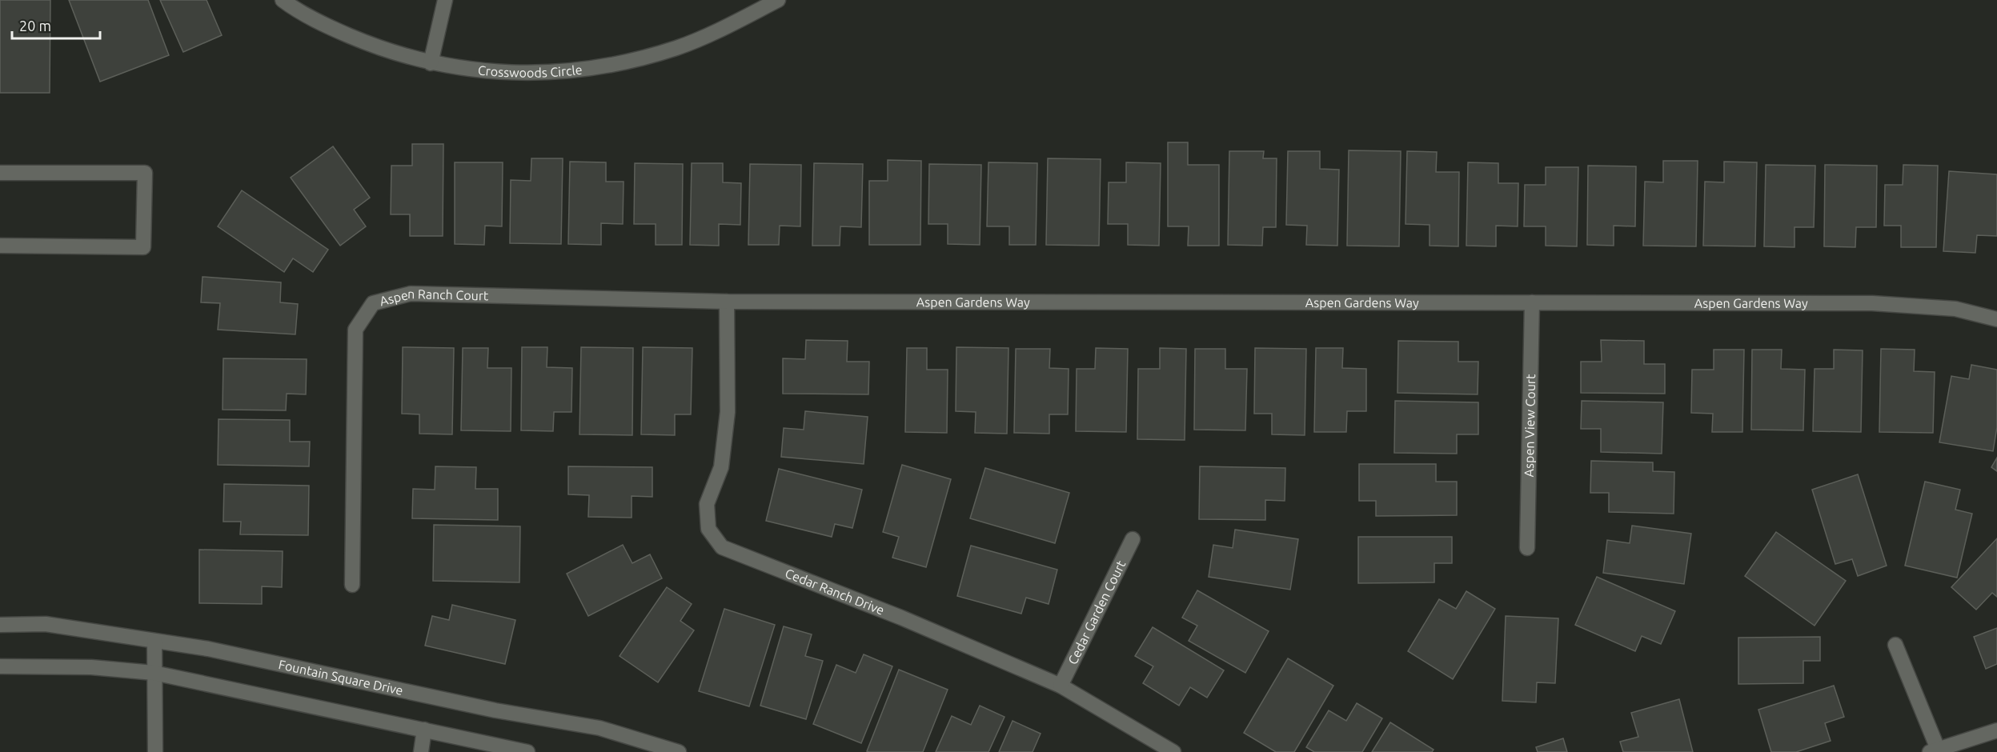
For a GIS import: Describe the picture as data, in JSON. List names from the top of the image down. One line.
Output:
{"streets":{"street":["Crosswoods Circle","Aspen Ranch Court","Aspen Gardens Way","Aspen View Court","Cedar Ranch Drive","Cedar Garden Court","Fountain Square Drive"]},"crossings":[["Aspen Ranch Court","Aspen Gardens Way"],["Aspen Ranch Court","Cedar Ranch Drive"],["Aspen Gardens Way","Aspen View Court"],["Aspen Gardens Way","Cedar Ranch Drive"],["Cedar Ranch Drive","Cedar Garden Court"]],"scale_bar":"20 m"}
